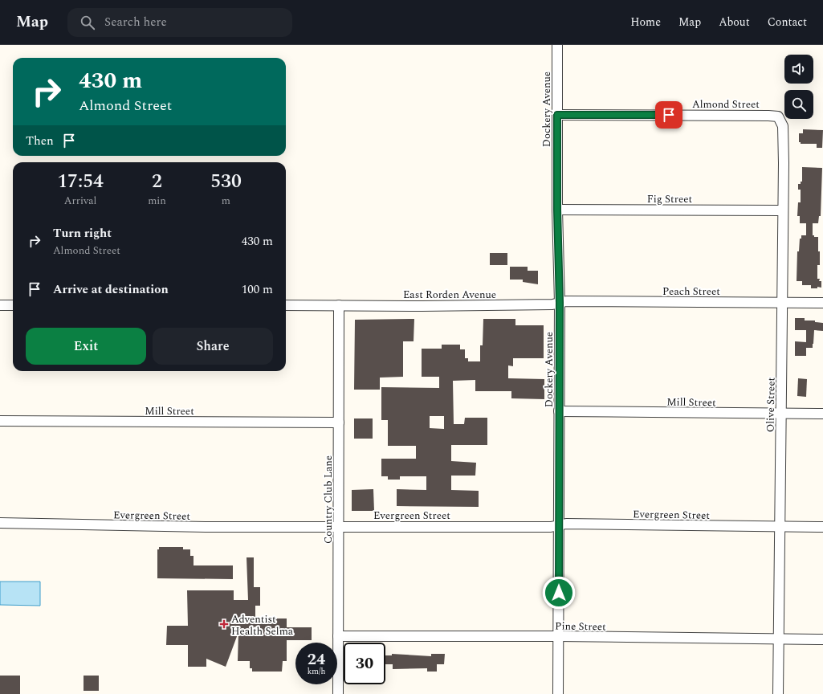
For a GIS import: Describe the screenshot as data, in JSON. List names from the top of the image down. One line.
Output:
{"streets":{"street":["Almond Street","Dockery Avenue","Fig Street","Peach Street","East Rorden Avenue","Mill Street","Olive Street","Country Club Lane","Evergreen Street","Pine Street"]},"crossings":[["Almond Street","Dockery Avenue"],["Almond Street","Olive Street"],["Dockery Avenue","Fig Street"],["Dockery Avenue","Peach Street"],["Dockery Avenue","East Rorden Avenue"],["Dockery Avenue","Mill Street"],["Dockery Avenue","Evergreen Street"],["Dockery Avenue","Pine Street"],["Fig Street","Olive Street"],["Peach Street","East Rorden Avenue"],["Peach Street","Olive Street"],["East Rorden Avenue","Country Club Lane"],["Mill Street","Olive Street"],["Mill Street","Country Club Lane"],["Olive Street","Evergreen Street"],["Olive Street","Pine Street"],["Country Club Lane","Evergreen Street"],["Country Club Lane","Pine Street"]],"places":{"health":["Adventist Health Selma"]},"page":{"header":"Map","search":"Search here","nav":["Home","Map","About","Contact"],"turn":["430 m","Almond Street"],"then":"Then","eta":["17:54","Arrival","2","min","530","m"],"list":[{"name":"Turn right","note":"Almond Street","value":"430 m"},{"name":"Arrive at destination","value":"100 m"}],"buttons":["Exit","Share"],"speed":"24 km/h","limit":"30"}}
